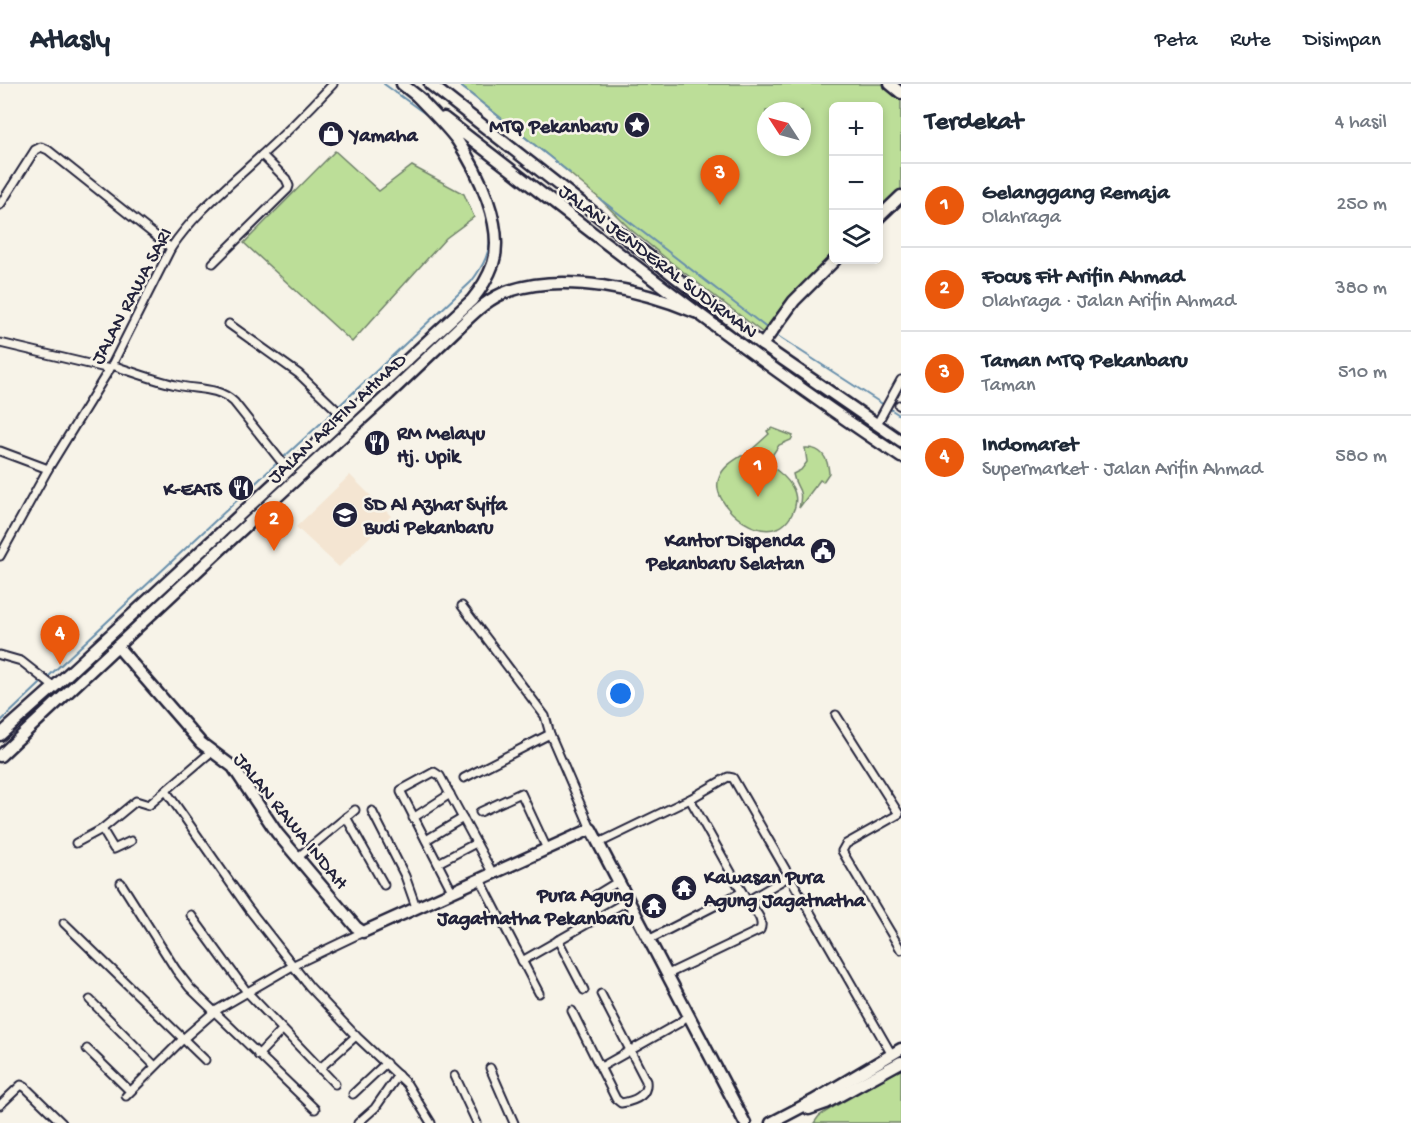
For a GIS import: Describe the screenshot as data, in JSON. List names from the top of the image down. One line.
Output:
{"streets":{"main road":["JALAN JENDERAL SUDIRMAN","JALAN ARIFIN AHMAD","JALAN RAWA INDAH"],"street":["JALAN RAWA SARI"]},"crossings":[["JALAN JENDERAL SUDIRMAN","JALAN ARIFIN AHMAD"],["JALAN ARIFIN AHMAD","JALAN RAWA INDAH"]],"places":{"place":["MTQ Pekanbaru"],"shop":["Yamaha"],"restaurant":["RM Melayu Hj. Upik","K-EATS"],"school or university":["SD Al Azhar Syifa Budi Pekanbaru"],"public building":["Kantor Dispenda Pekanbaru Selatan"],"temple":["Kawasan Pura Agung Jagatnatha","Pura Agung Jagatnatha Pekanbaru"]},"north":"top left","page":{"header":"Atlasly","nav":["Peta","Rute","Disimpan"],"heading":["Terdekat","4 hasil"],"map_buttons":["+","−"],"pins":["3","1","2","4"],"list":[{"mark":"1","name":"Gelanggang Remaja","note":"Olahraga","value":"250 m"},{"mark":"2","name":"Focus Fit Arifin Ahmad","note":"Olahraga · Jalan Arifin Ahmad","value":"380 m"},{"mark":"3","name":"Taman MTQ Pekanbaru","note":"Taman","value":"510 m"},{"mark":"4","name":"Indomaret","note":"Supermarket · Jalan Arifin Ahmad","value":"580 m"}]}}
